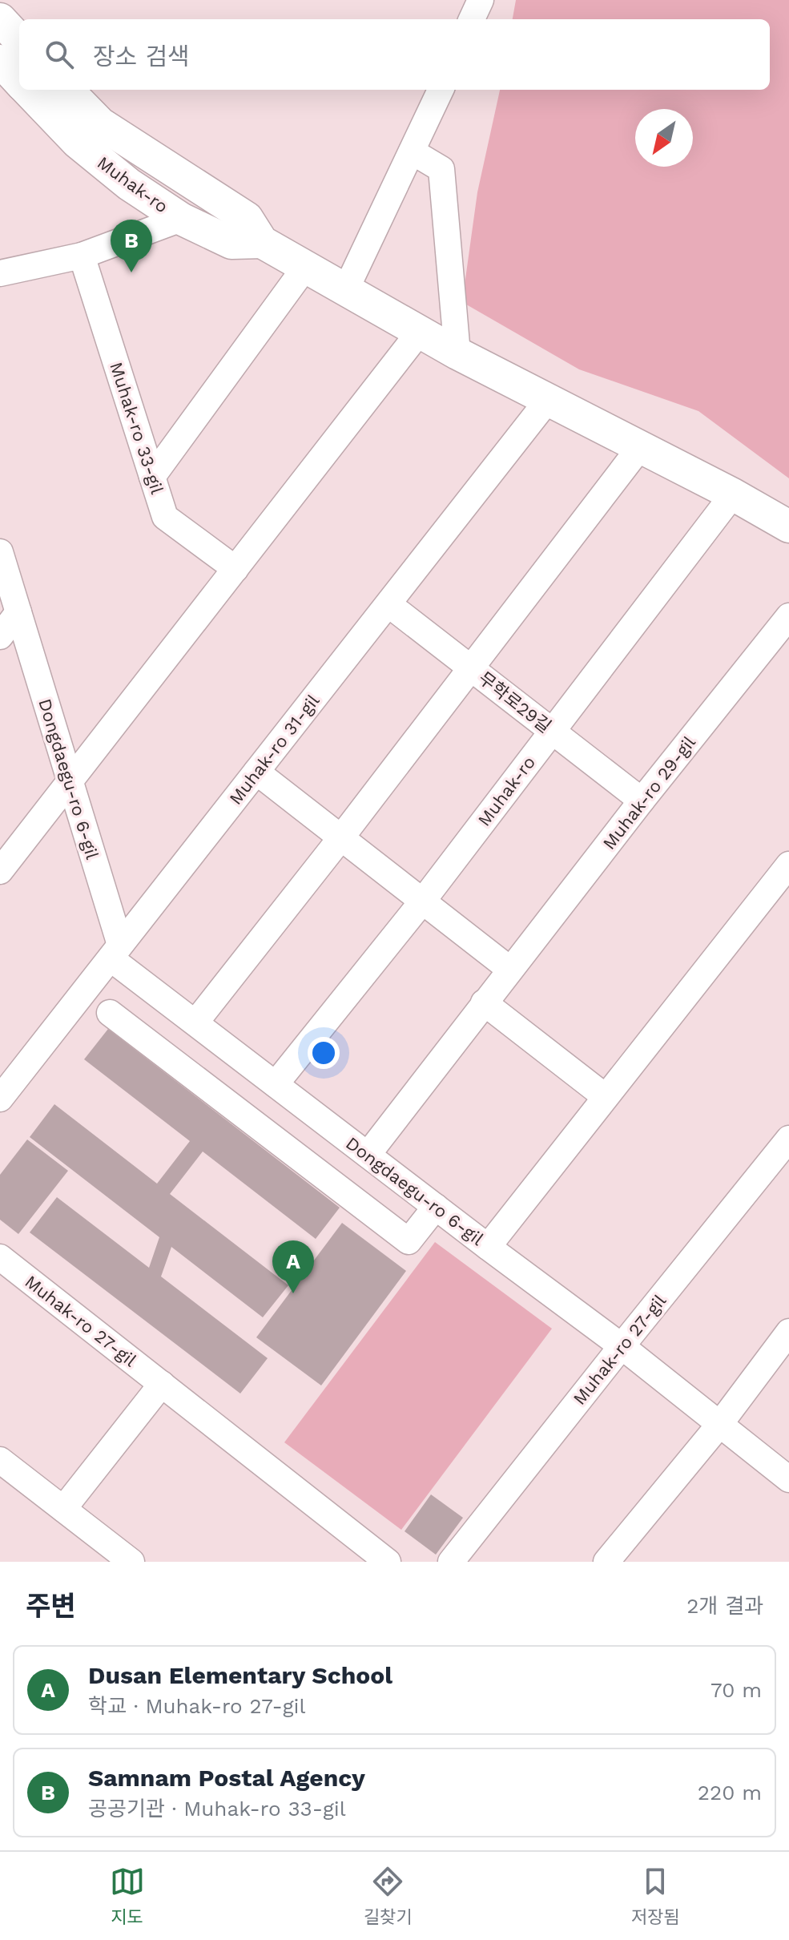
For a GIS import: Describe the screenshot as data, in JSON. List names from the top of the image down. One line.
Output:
{"streets":{"main road":["Muhak-ro"],"street":["Muhak-ro 33-gil","무학로29길","Muhak-ro 31-gil","Dongdaegu-ro 6-gil","Muhak-ro 29-gil","Muhak-ro 27-gil"]},"crossings":[["Muhak-ro","무학로29길"],["Muhak-ro","Muhak-ro 31-gil"],["Muhak-ro","Dongdaegu-ro 6-gil"],["무학로29길","Muhak-ro 31-gil"],["무학로29길","Muhak-ro 29-gil"],["Muhak-ro 31-gil","Dongdaegu-ro 6-gil"],["Dongdaegu-ro 6-gil","Muhak-ro 29-gil"],["Dongdaegu-ro 6-gil","Muhak-ro 27-gil"]],"north":"bottom left","page":{"search":"장소 검색","pins":["B","A"],"heading":["주변","2개 결과"],"list":[{"mark":"A","name":"Dusan Elementary School","note":"학교 · Muhak-ro 27-gil","value":"70 m"},{"mark":"B","name":"Samnam Postal Agency","note":"공공기관 · Muhak-ro 33-gil","value":"220 m"}],"nav":["지도","길찾기","저장됨"]}}
